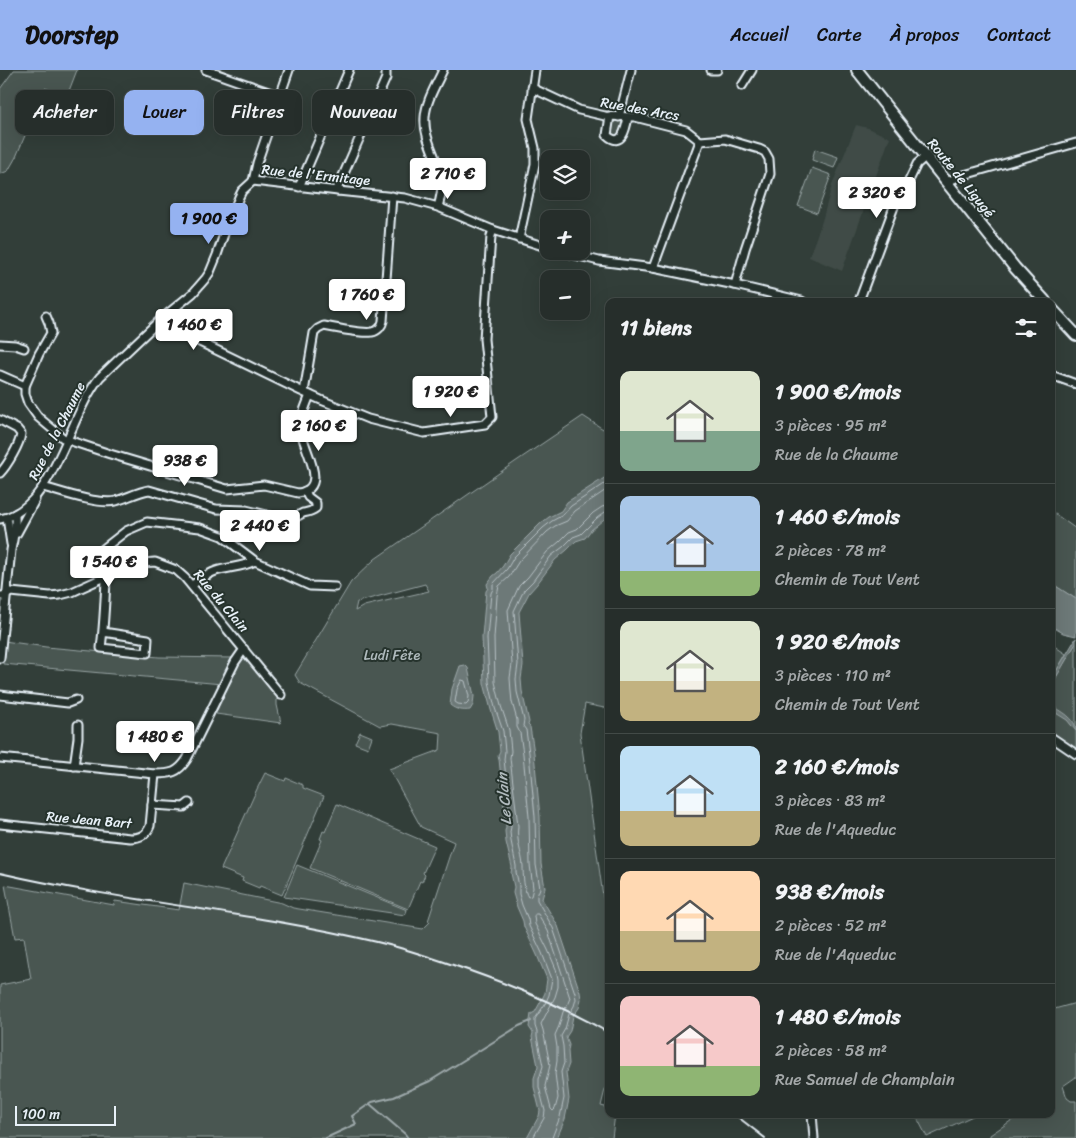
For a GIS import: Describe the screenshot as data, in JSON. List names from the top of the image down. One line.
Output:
{"streets":{"street":["Rue des Arcs","Rue de l'Ermitage","Route de Ligugé","Rue de la Chaume","Rue du Clain","Rue Jean Bart"]},"crossings":[["Rue de l'Ermitage","Rue de la Chaume"]],"water":["Le Clain"],"parks":["Ludi Fête"],"scale_bar":"100 m","page":{"header":"Doorstep","nav":["Accueil","Carte","À propos","Contact"],"chip":["Acheter","Louer","Filtres","Nouveau"],"map_buttons":["+","−"],"price":["2 710 €","2 320 €","1 900 €","1 760 €","1 460 €","1 920 €","2 160 €","938 €","2 440 €","1 540 €","1 480 €"],"heading":"11 biens","list":[{"name":"1 900 €/mois","note":"3 pièces · 95 m² · Rue de la Chaume"},{"name":"1 460 €/mois","note":"2 pièces · 78 m² · Chemin de Tout Vent"},{"name":"1 920 €/mois","note":"3 pièces · 110 m² · Chemin de Tout Vent"},{"name":"2 160 €/mois","note":"3 pièces · 83 m² · Rue de l'Aqueduc"},{"name":"938 €/mois","note":"2 pièces · 52 m² · Rue de l'Aqueduc"},{"name":"1 480 €/mois","note":"2 pièces · 58 m² · Rue Samuel de Champlain"}],"scale":"100 m"}}
